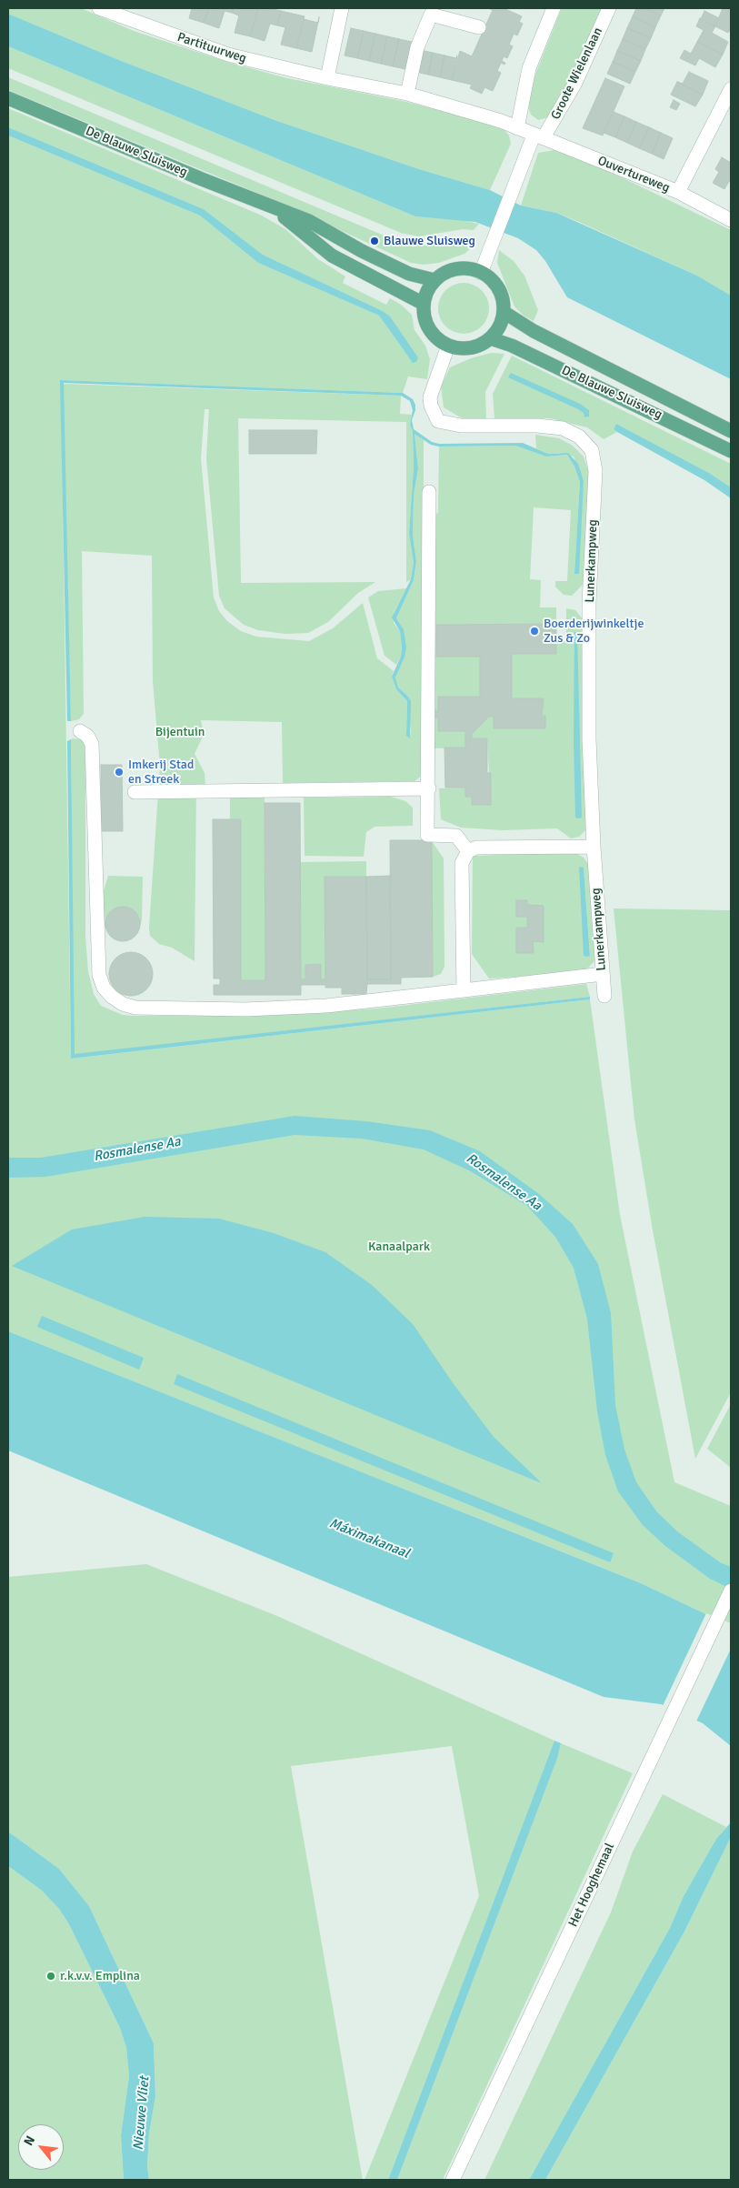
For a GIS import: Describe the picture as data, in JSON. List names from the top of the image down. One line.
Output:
{"streets":{"main road":["De Blauwe Sluisweg"],"street":["Partituurweg","Groote Wielenlaan","Ouvertureweg","Lunerkampweg","Het Hooghemaal"]},"crossings":[["Partituurweg","Groote Wielenlaan"],["Partituurweg","Ouvertureweg"],["Groote Wielenlaan","De Blauwe Sluisweg"],["Groote Wielenlaan","Ouvertureweg"],["Groote Wielenlaan","Lunerkampweg"],["De Blauwe Sluisweg","Lunerkampweg"]],"water":["Rosmalense Aa","Máximakanaal","Nieuwe Vliet"],"parks":["Bijentuin","Kanaalpark"],"places":["Blauwe Sluisweg","Boerderijwinkeltje Zus & Zo","Imkerij Stad en Streek","r.k.v.v. Emplina"],"north":"top left"}
